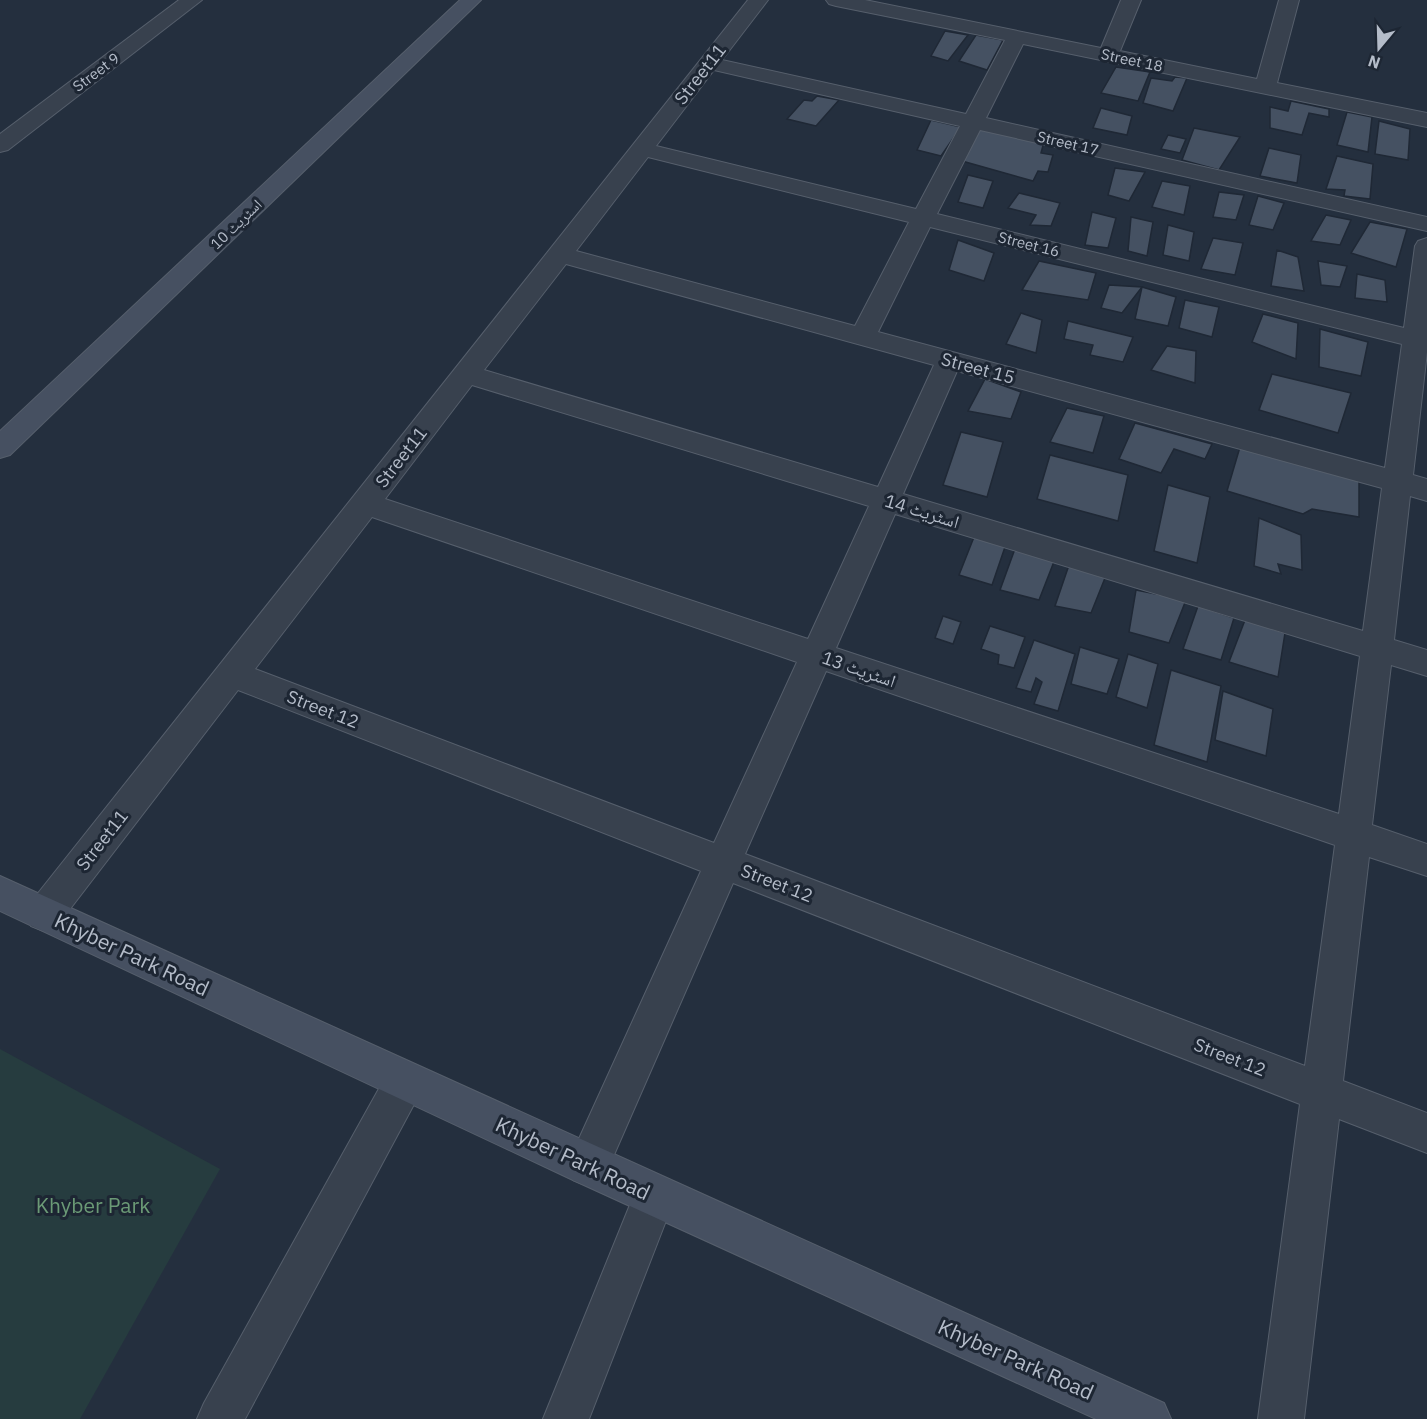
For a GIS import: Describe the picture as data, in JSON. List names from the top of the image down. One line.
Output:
{"streets":{"street":["Street 18","Street 9","Street11","Street 17","اسٹریٹ 10","Street 16","Street 15","اسٹریٹ 14","اسٹریٹ 13","Street 12","Khyber Park Road"]},"crossings":[["Street11","Street 17"],["Street11","Street 16"],["Street11","Street 15"],["Street11","اسٹریٹ 14"],["Street11","اسٹریٹ 13"],["Street11","Street 12"],["Street11","Khyber Park Road"]],"parks":["Khyber Park"],"north":"bottom"}
